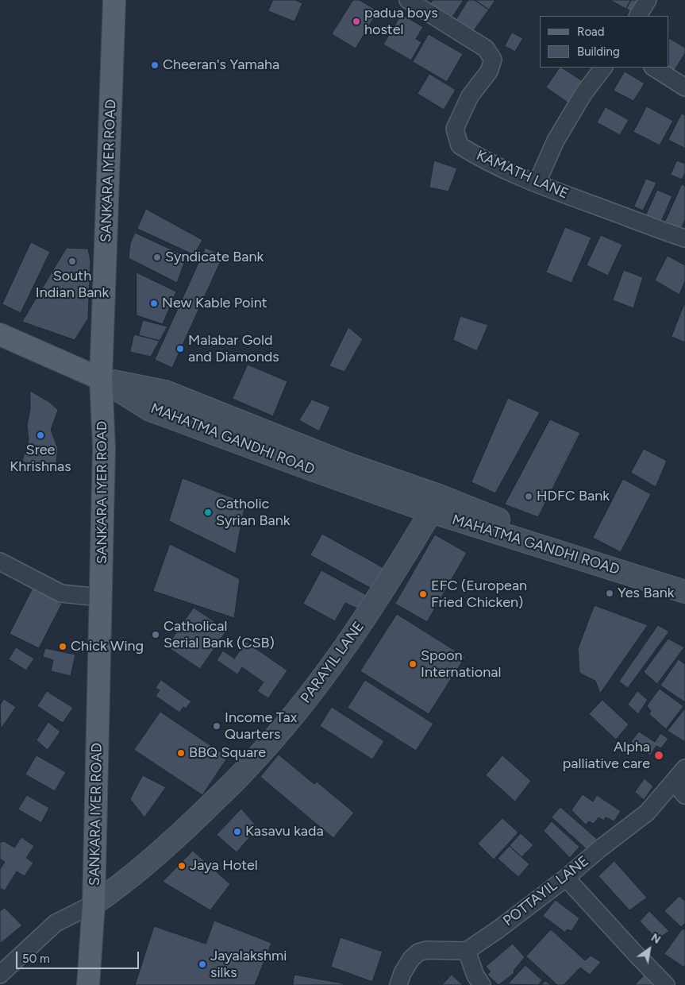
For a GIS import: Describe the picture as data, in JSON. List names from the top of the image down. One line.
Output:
{"streets":{"main road":["SANKARA IYER ROAD","MAHATMA GANDHI ROAD","PARAYIL LANE"],"street":["KAMATH LANE","POTTAYIL LANE"]},"crossings":[["SANKARA IYER ROAD","MAHATMA GANDHI ROAD"],["SANKARA IYER ROAD","PARAYIL LANE"],["MAHATMA GANDHI ROAD","PARAYIL LANE"]],"places":["padua boys hostel","Cheeran's Yamaha","Syndicate Bank","South Indian Bank","New Kable Point","Malabar Gold and Diamonds","Sree Khrishnas","HDFC Bank","Catholic Syrian Bank","Yes Bank","EFC (European Fried Chicken)","Catholical Serial Bank (CSB)","Chick Wing","Spoon International","Income Tax Quarters","BBQ Square","Alpha palliative care","Kasavu kada","Jaya Hotel","Jayalakshmi silks"],"legend":["Road","Building"],"scale_bar":"50 m","north":"top right"}
